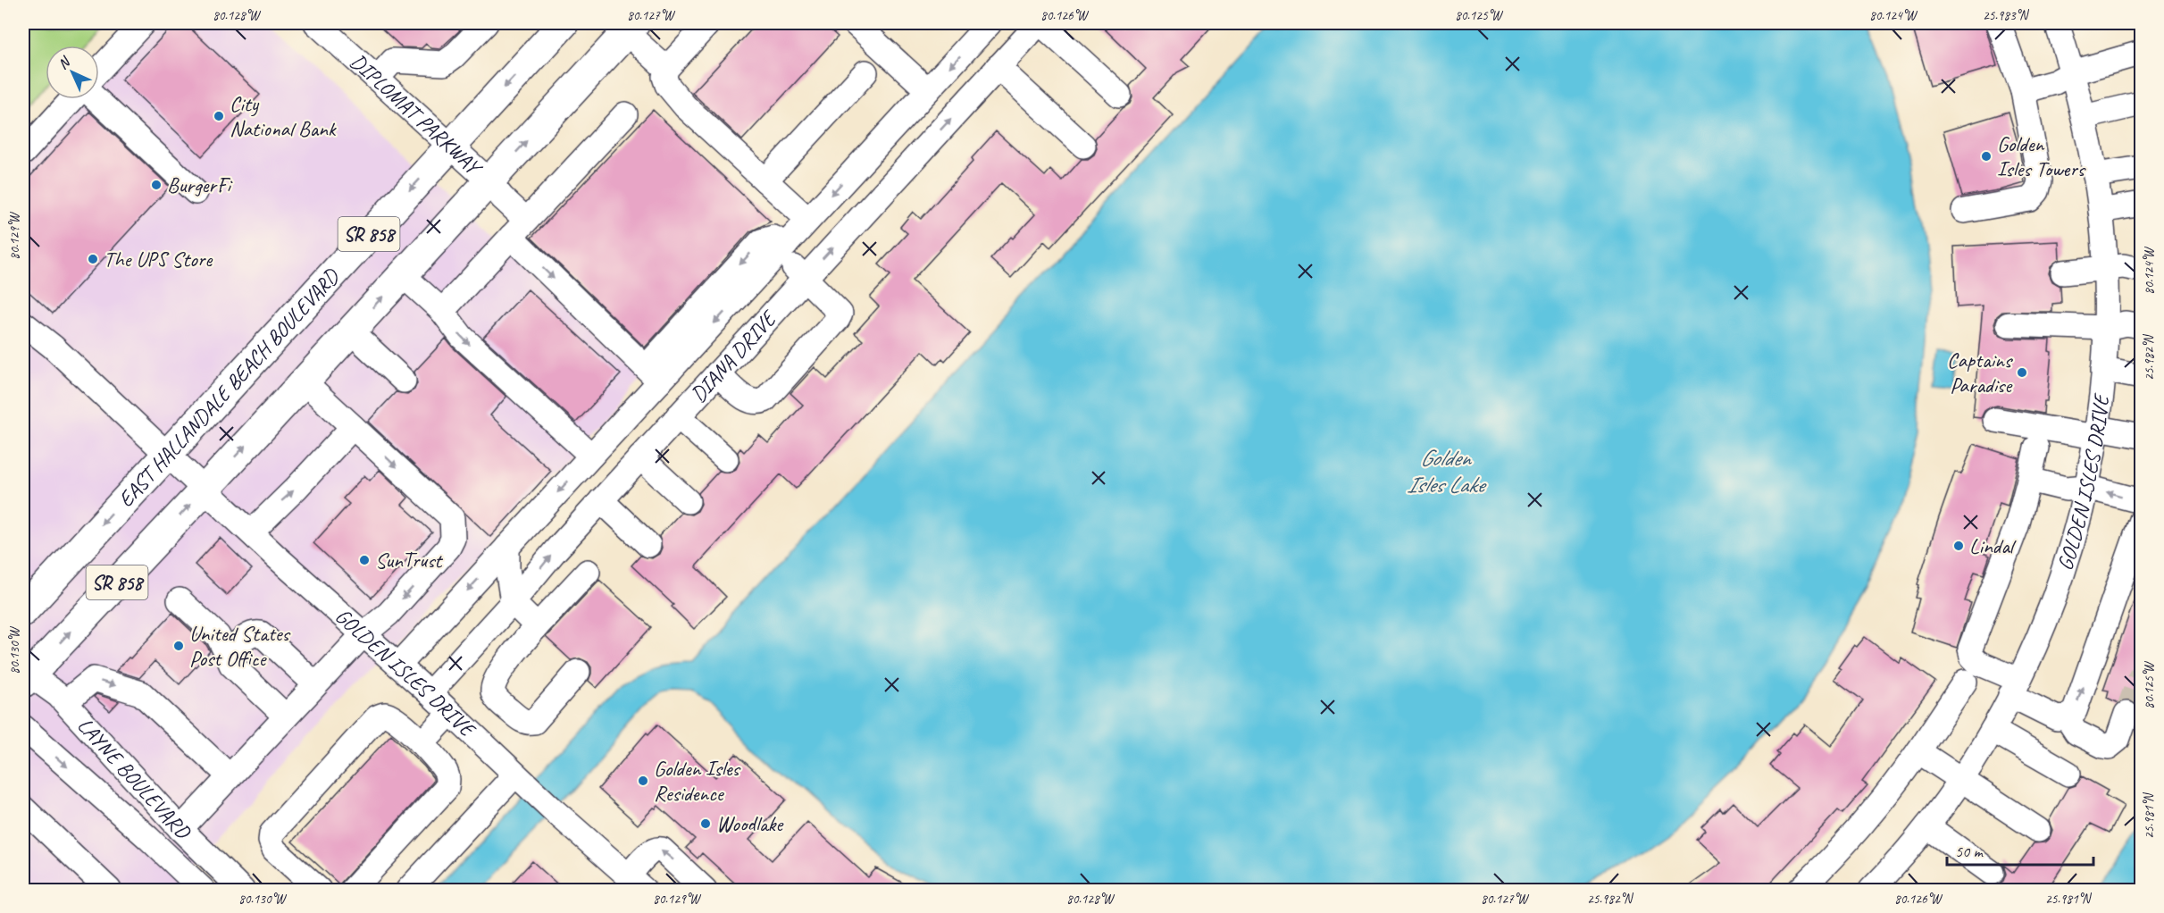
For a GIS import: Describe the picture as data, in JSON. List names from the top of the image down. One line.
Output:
{"streets":{"main road":["SR 858","EAST HALLANDALE BEACH BOULEVARD"],"street":["DIPLOMAT PARKWAY","DIANA DRIVE","GOLDEN ISLES DRIVE","LAYNE BOULEVARD"]},"crossings":[["DIPLOMAT PARKWAY","SR 858"],["DIPLOMAT PARKWAY","DIANA DRIVE"],["DIPLOMAT PARKWAY","EAST HALLANDALE BEACH BOULEVARD"],["SR 858","GOLDEN ISLES DRIVE"],["SR 858","LAYNE BOULEVARD"],["DIANA DRIVE","GOLDEN ISLES DRIVE"],["EAST HALLANDALE BEACH BOULEVARD","GOLDEN ISLES DRIVE"]],"water":["Golden Isles Lake"],"places":["City National Bank","Golden Isles Towers","BurgerFi","The UPS Store","Captains Paradise","Lindal","SunTrust","United States Post Office","Golden Isles Residence","Woodlake"],"scale_bar":"50 m","north":"top left","coordinates":["80.128°W","80.127°W","80.126°W","80.125°W","80.124°W","25.983°N","80.129°W","25.982°N","80.130°W","25.981°N"]}
